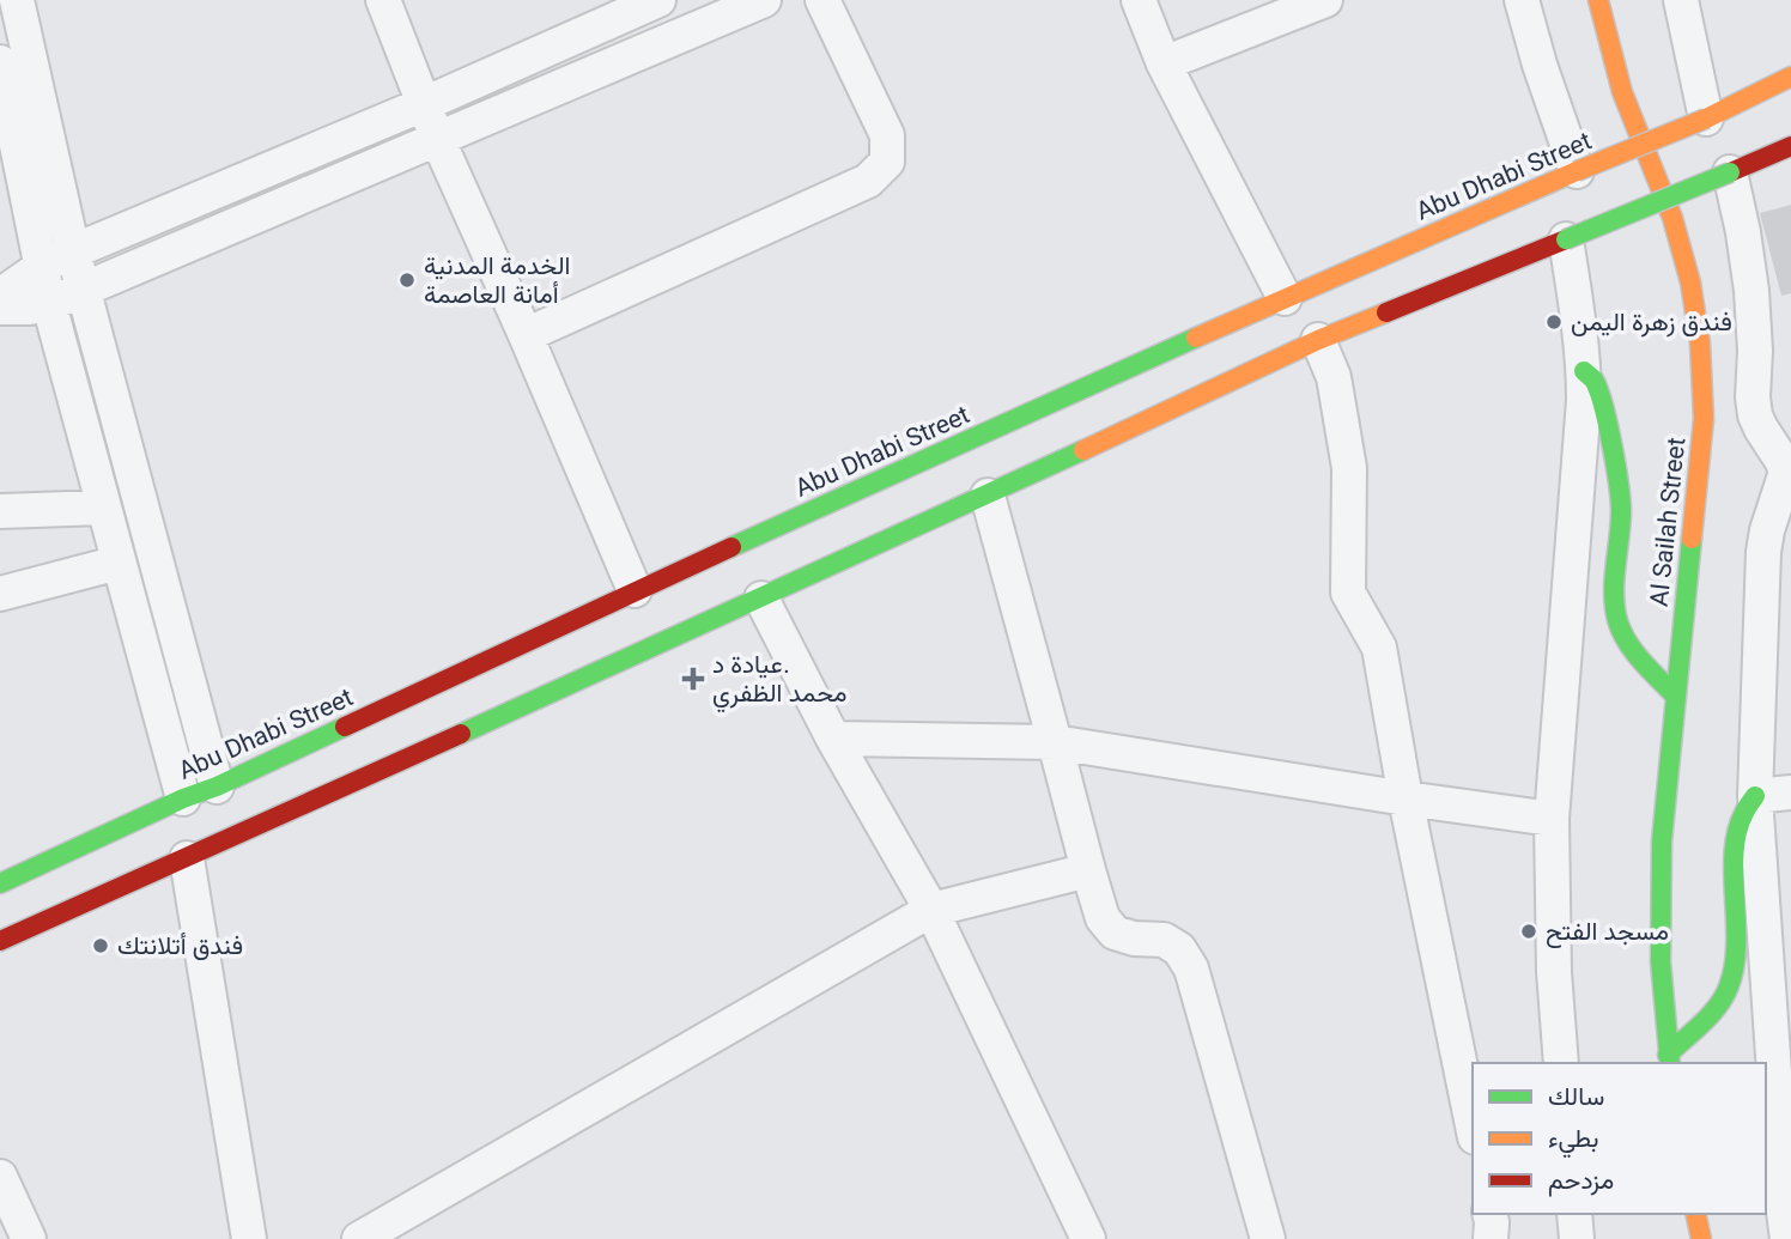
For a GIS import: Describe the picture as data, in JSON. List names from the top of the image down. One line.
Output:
{"streets":{"main road":["Abu Dhabi Street","Al Sailah Street"]},"places":{"other":["الخدمة المدنية أمانة العاصمة","فندق زهرة اليمن","مسجد الفتح","فندق أتلانتك"],"health":["عيادة د. محمد الظفري"]},"legend":["سالك","بطيء","مزدحم"]}
